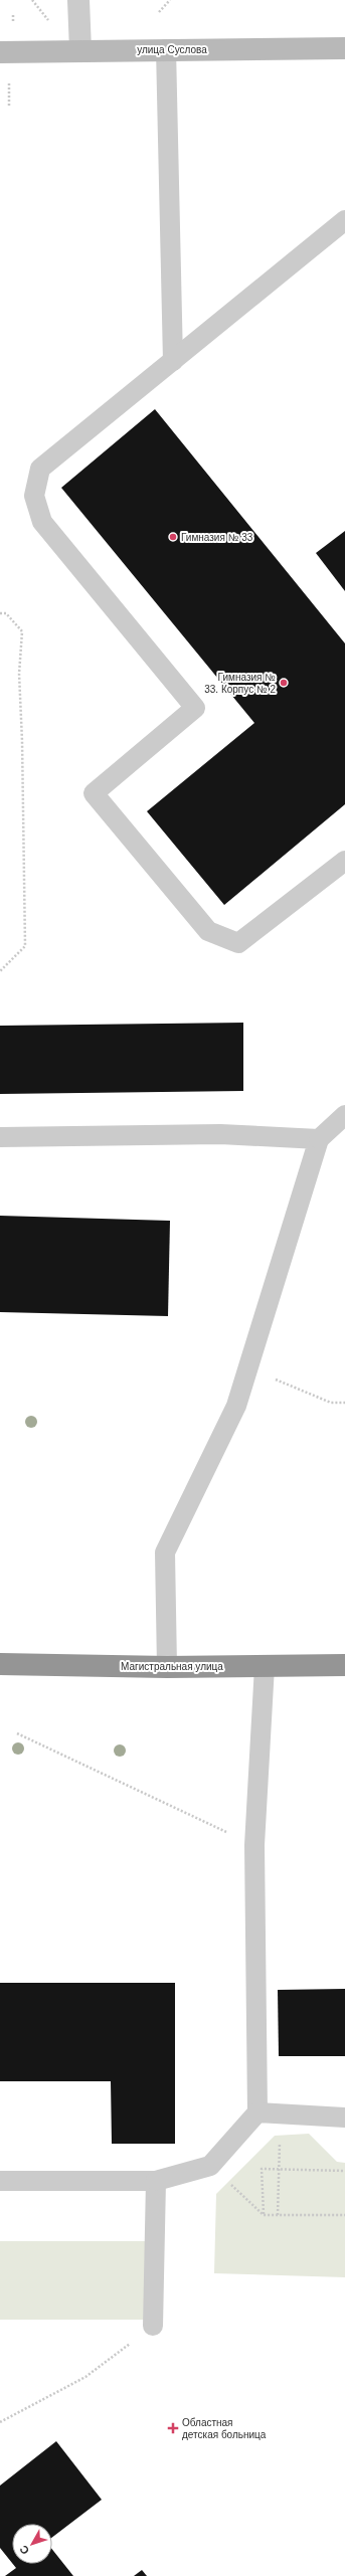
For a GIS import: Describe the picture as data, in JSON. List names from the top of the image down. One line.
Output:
{"streets":{"highway":["Магистральная улица"],"street":["улица Суслова"]},"places":{"other":["Гимназия № 33","Гимназия № 33. Корпус № 2"],"health":["Областная детская больница"]},"north":"bottom left"}
